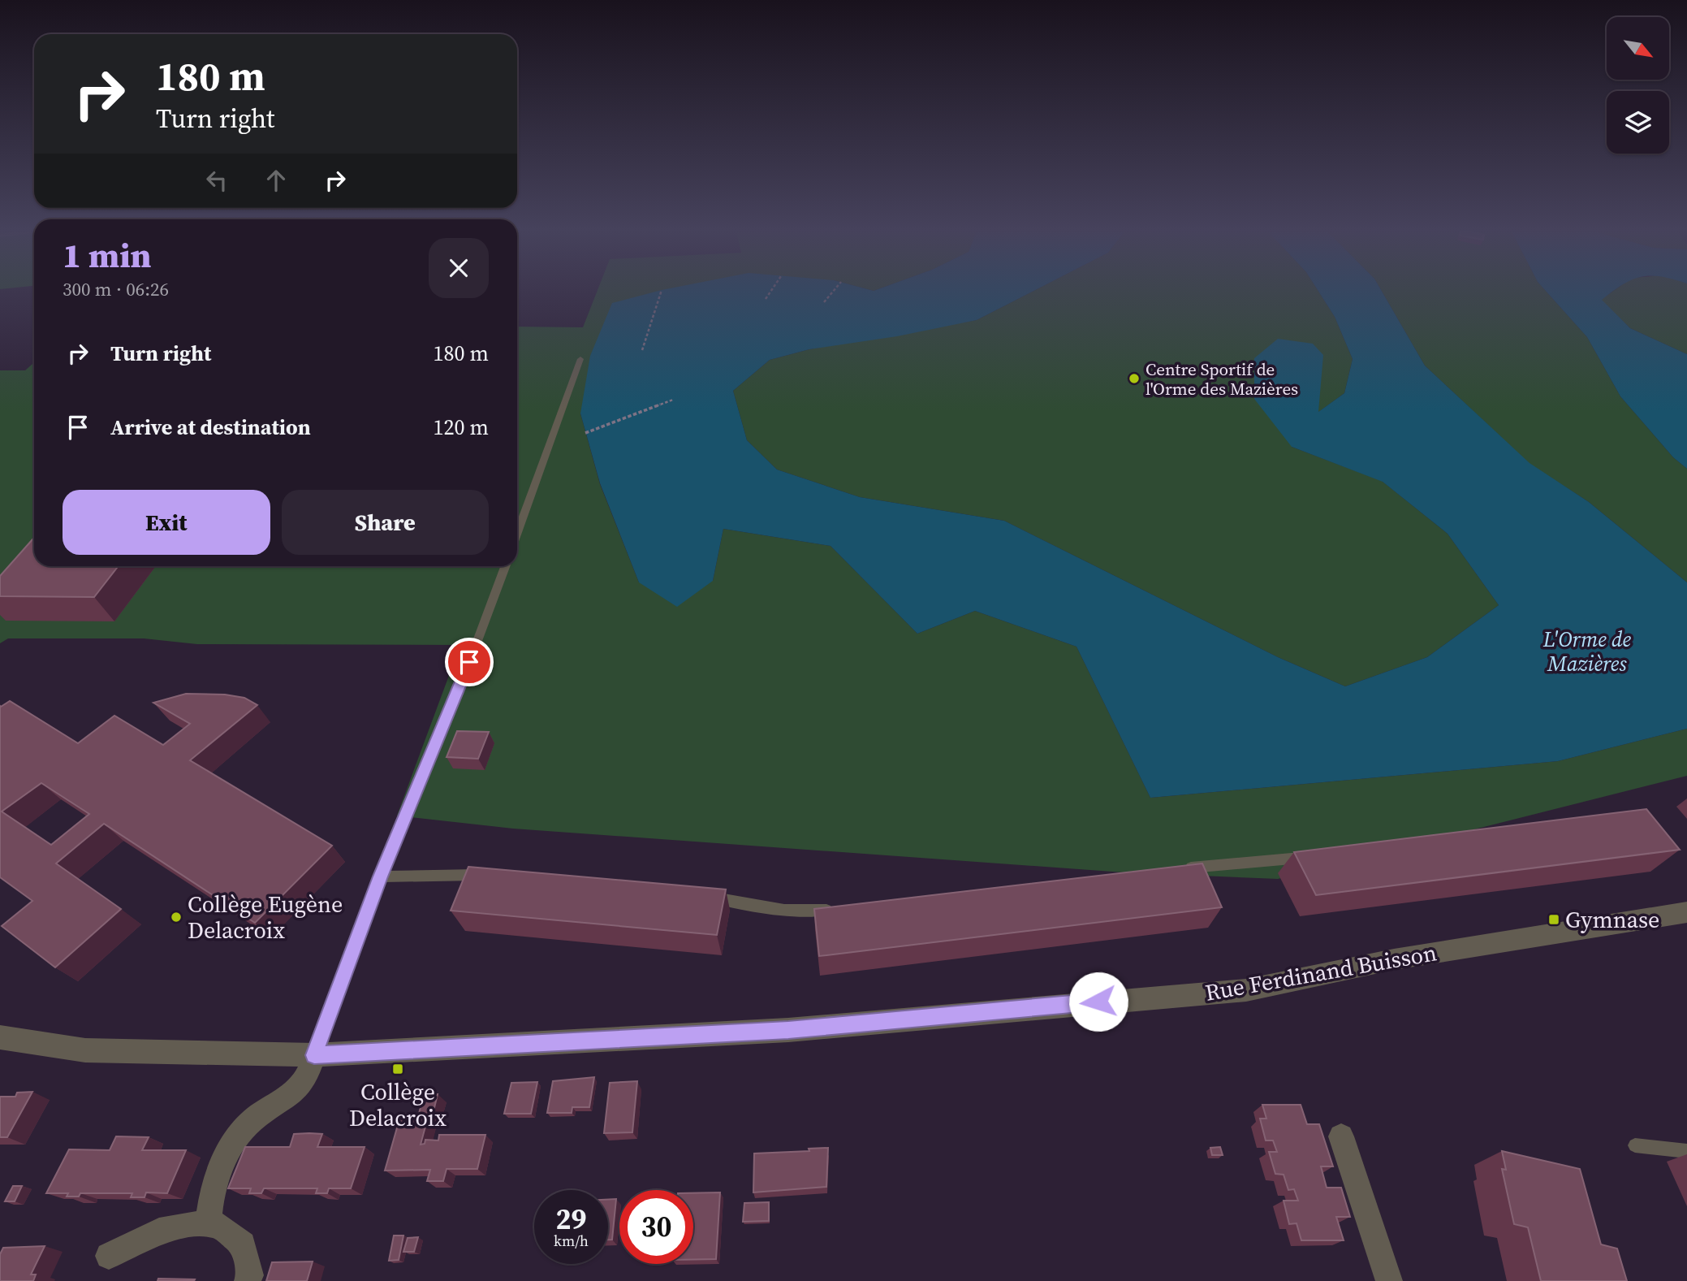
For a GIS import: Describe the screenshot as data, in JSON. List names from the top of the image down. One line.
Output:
{"streets":{"street":["Rue Ferdinand Buisson"]},"water":["L'Orme de Mazières"],"places":{"other":["Centre Sportif de l'Orme des Mazières","Collège Eugène Delacroix"],"transit":["Gymnase","Collège Delacroix"]},"north":"bottom right","page":{"turn":["180 m","Turn right"],"heading":["1 min","300 m · 06:26"],"list":[{"name":"Turn right","value":"180 m"},{"name":"Arrive at destination","value":"120 m"}],"buttons":["Exit","Share"],"speed":"29 km/h","limit":"30"}}
